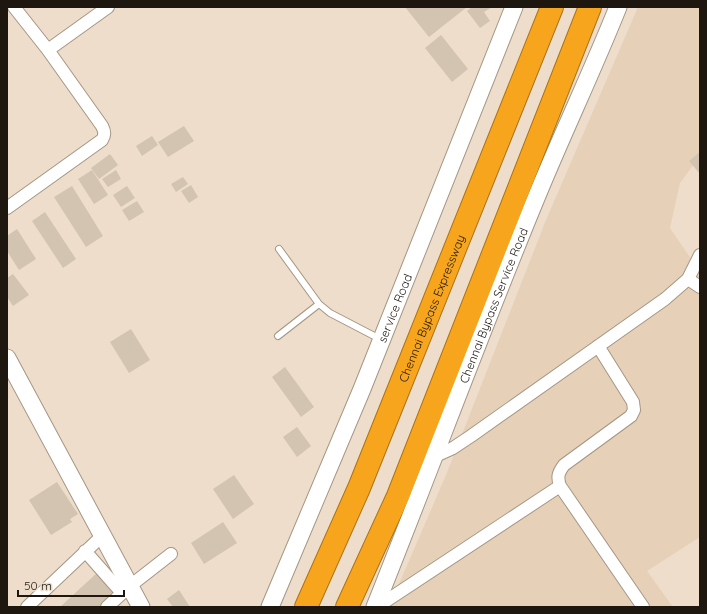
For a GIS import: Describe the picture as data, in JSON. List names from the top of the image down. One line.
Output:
{"streets":{"highway":["Chennai Bypass Expressway"],"street":["Chennai Bypass Service Road","service Road"]},"scale_bar":"50 m"}
